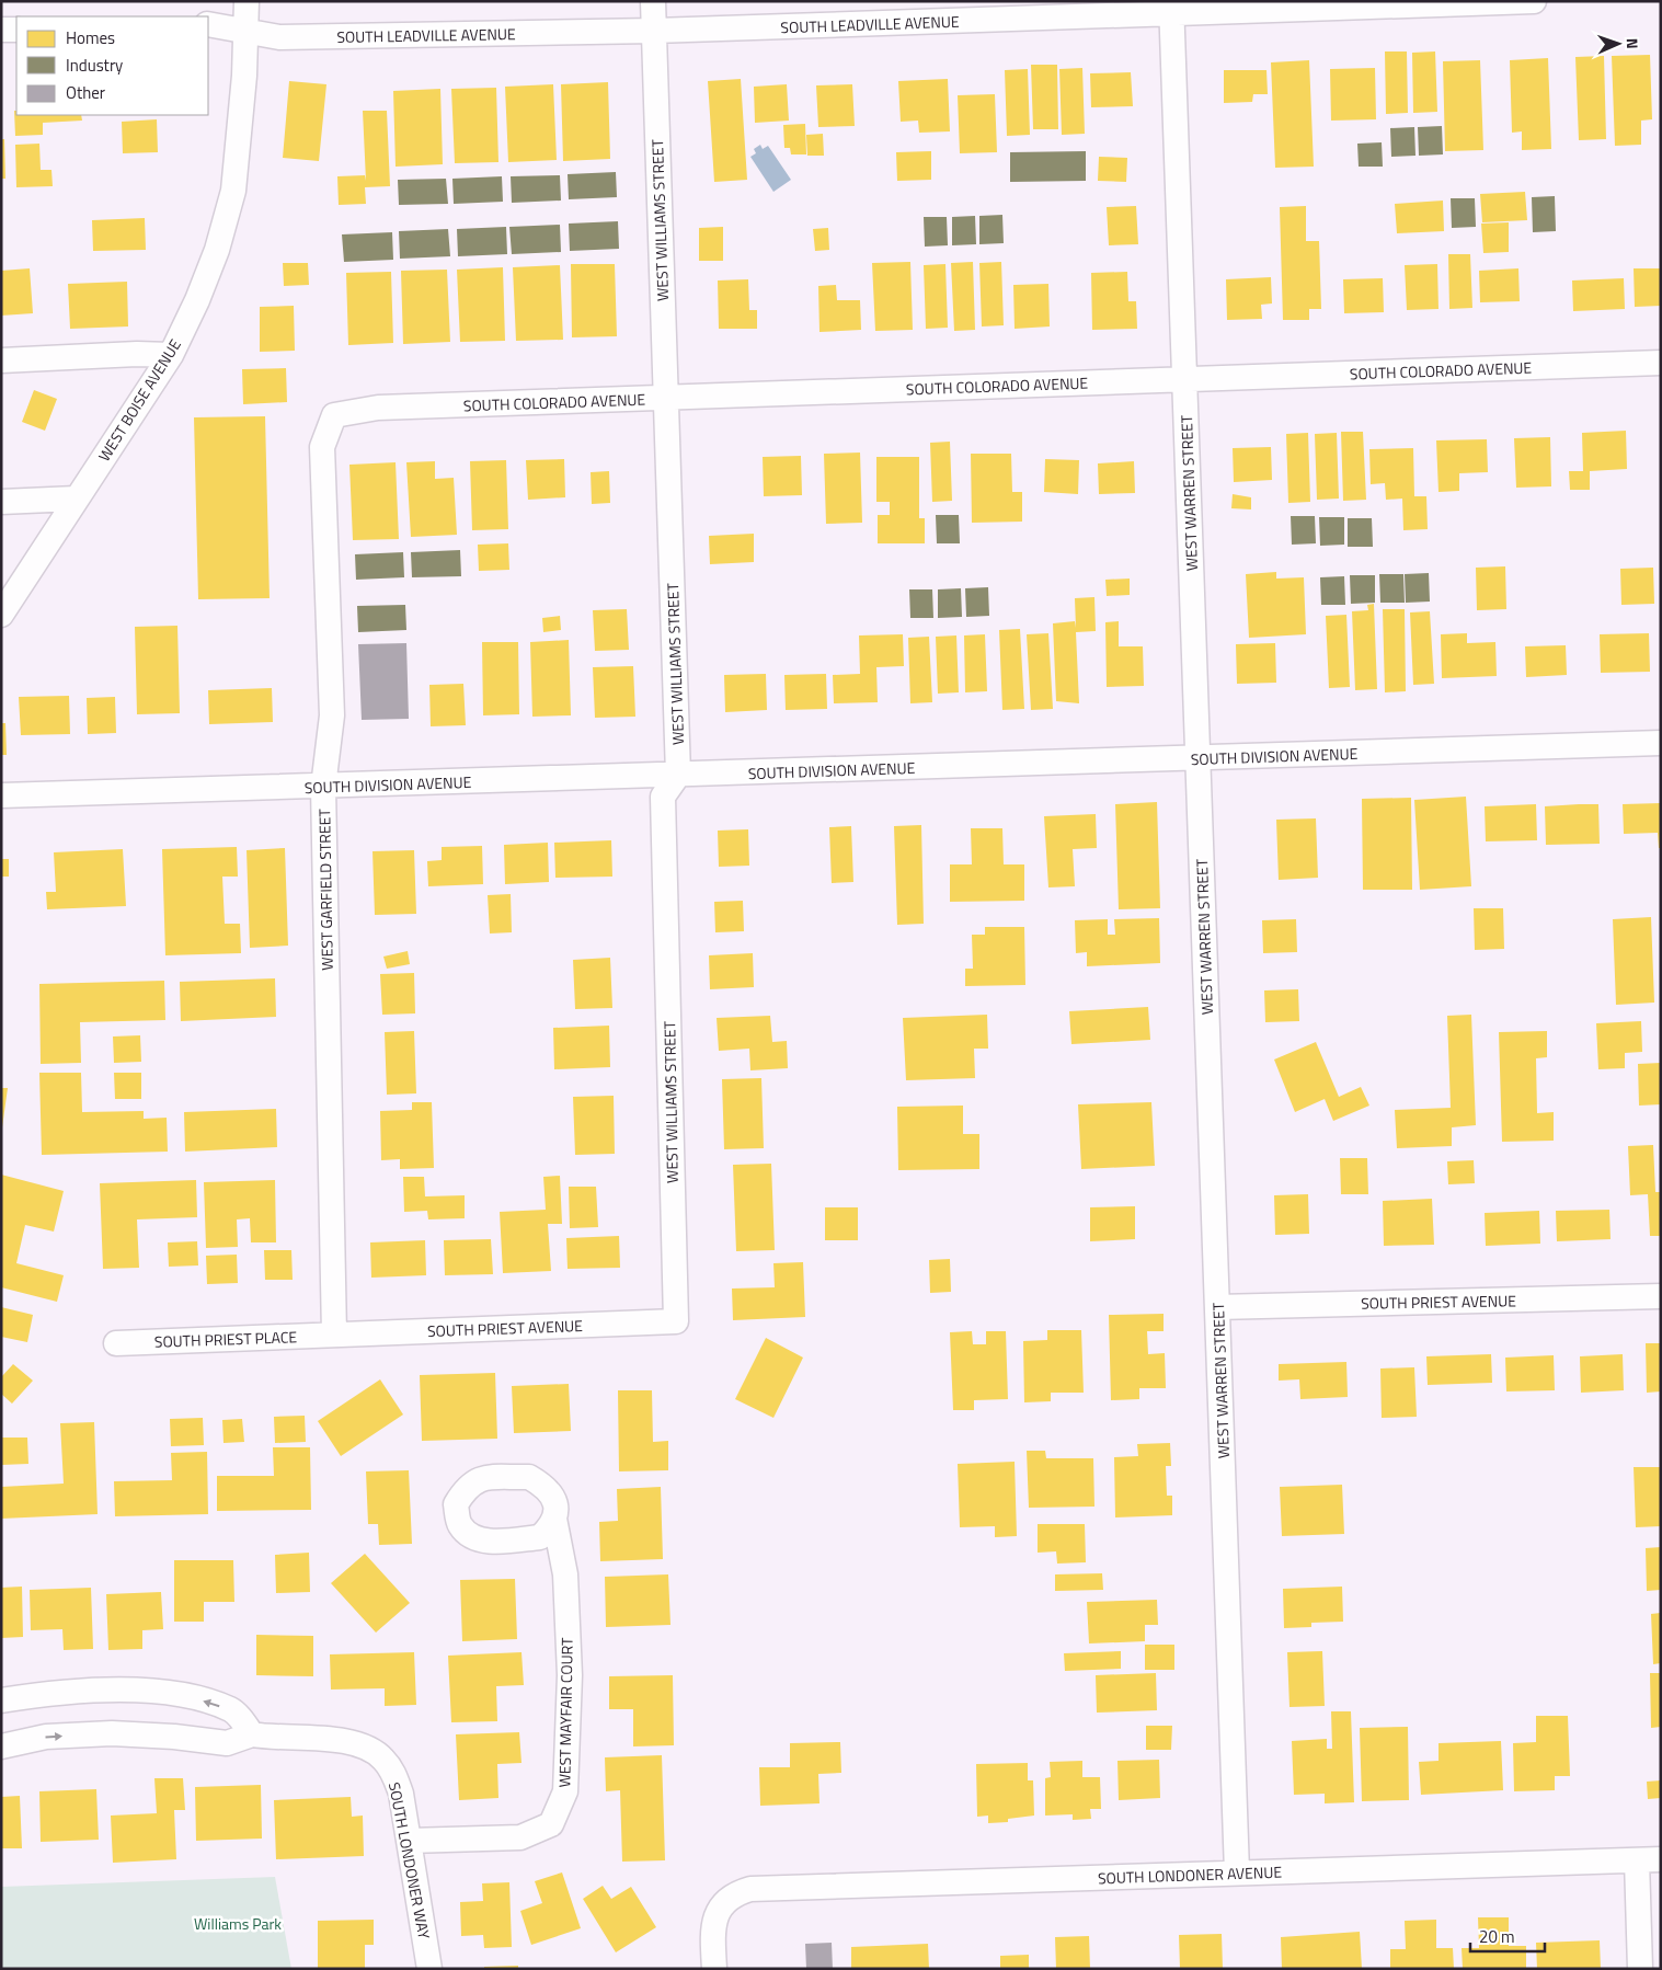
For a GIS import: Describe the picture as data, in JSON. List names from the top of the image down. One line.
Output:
{"streets":{"street":["SOUTH LEADVILLE AVENUE","WEST WILLIAMS STREET","SOUTH COLORADO AVENUE","WEST BOISE AVENUE","WEST WARREN STREET","SOUTH DIVISION AVENUE","WEST GARFIELD STREET","SOUTH PRIEST AVENUE","SOUTH PRIEST PLACE","WEST MAYFAIR COURT","SOUTH LONDONER WAY","SOUTH LONDONER AVENUE"]},"crossings":[["SOUTH LEADVILLE AVENUE","WEST WILLIAMS STREET"],["SOUTH LEADVILLE AVENUE","WEST BOISE AVENUE"],["SOUTH LEADVILLE AVENUE","WEST WARREN STREET"],["WEST WILLIAMS STREET","SOUTH COLORADO AVENUE"],["WEST WILLIAMS STREET","SOUTH DIVISION AVENUE"],["WEST WILLIAMS STREET","SOUTH PRIEST AVENUE"],["SOUTH COLORADO AVENUE","WEST WARREN STREET"],["SOUTH COLORADO AVENUE","WEST GARFIELD STREET"],["WEST WARREN STREET","SOUTH DIVISION AVENUE"],["WEST WARREN STREET","SOUTH PRIEST AVENUE"],["WEST WARREN STREET","SOUTH LONDONER AVENUE"],["SOUTH DIVISION AVENUE","WEST GARFIELD STREET"],["WEST GARFIELD STREET","SOUTH PRIEST AVENUE"],["WEST GARFIELD STREET","SOUTH PRIEST PLACE"],["SOUTH PRIEST AVENUE","SOUTH PRIEST PLACE"],["WEST MAYFAIR COURT","SOUTH LONDONER WAY"]],"parks":["Williams Park"],"legend":["Homes","Industry","Other"],"scale_bar":"20 m","north":"right"}
